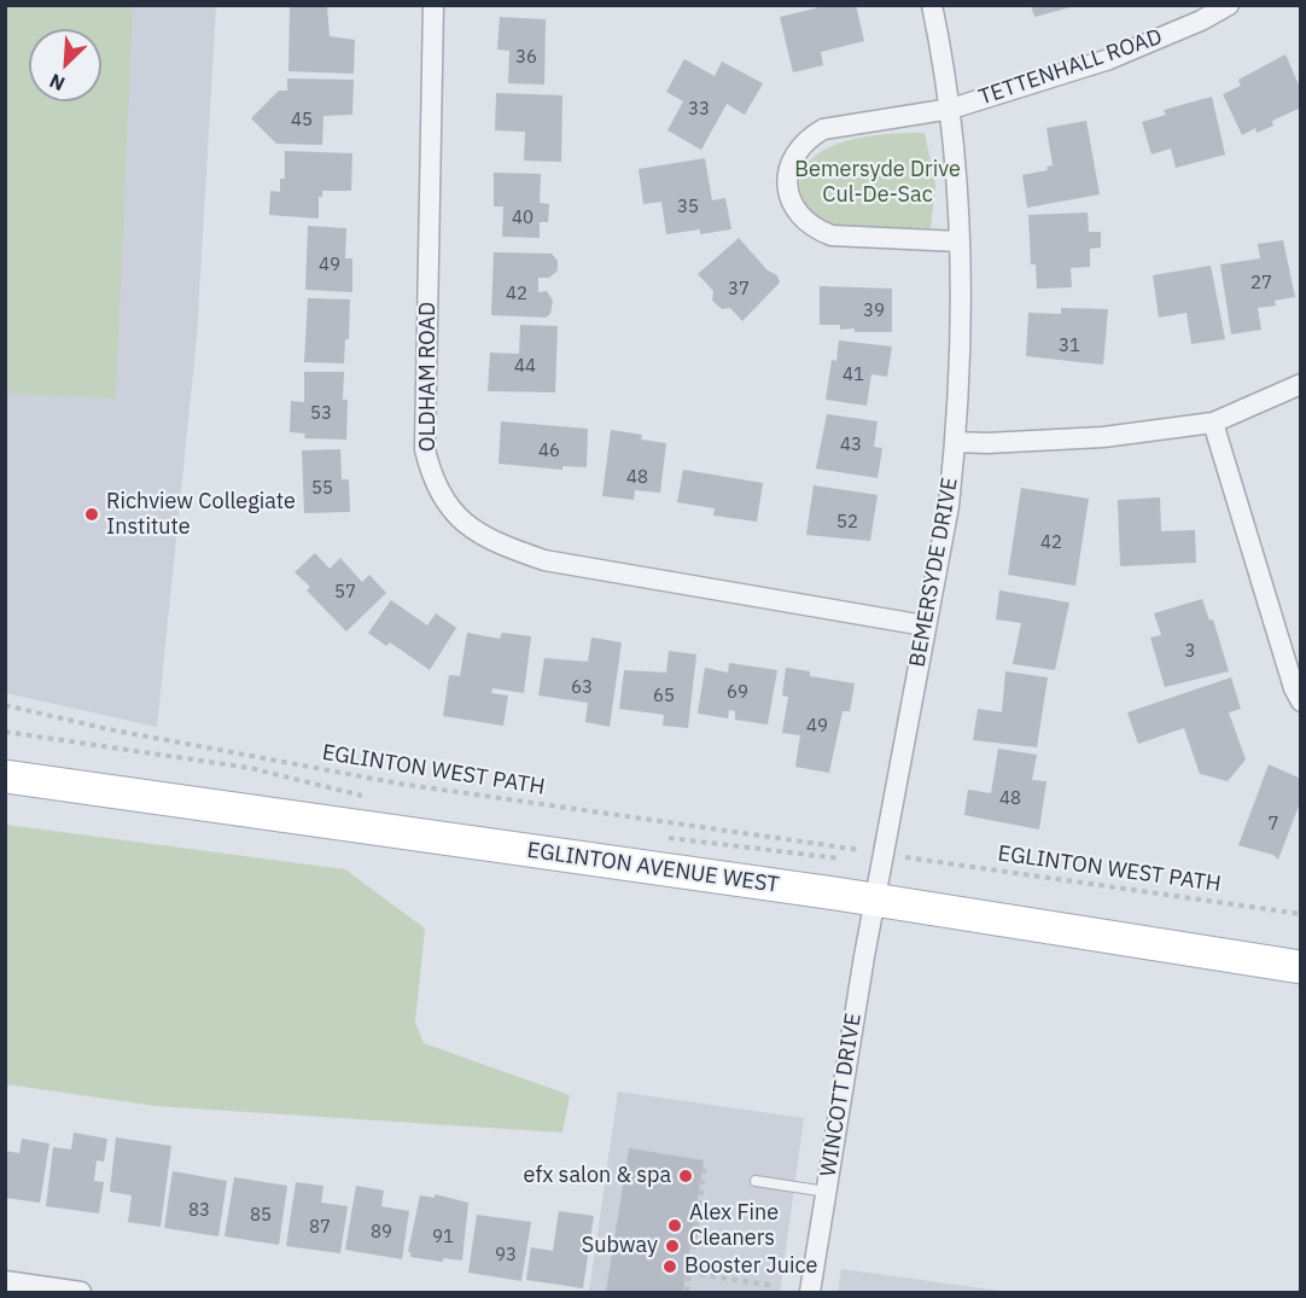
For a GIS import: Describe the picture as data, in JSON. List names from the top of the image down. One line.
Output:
{"streets":{"main road":["EGLINTON AVENUE WEST"],"street":["TETTENHALL ROAD","OLDHAM ROAD","BEMERSYDE DRIVE","WINCOTT DRIVE"],"path":["EGLINTON WEST PATH"]},"crossings":[["TETTENHALL ROAD","BEMERSYDE DRIVE"],["OLDHAM ROAD","BEMERSYDE DRIVE"],["BEMERSYDE DRIVE","EGLINTON AVENUE WEST"],["BEMERSYDE DRIVE","WINCOTT DRIVE"],["EGLINTON AVENUE WEST","WINCOTT DRIVE"]],"parks":["Bemersyde Drive Cul-De-Sac"],"places":["Richview Collegiate Institute","efx salon & spa","Alex Fine Cleaners","Subway","Booster Juice"],"house_numbers":["36","33","45","35","40","49","27","37","42","39","31","44","41","53","43","46","48","55","52","42","57","3","63","69","65","49","48","7","83","85","87","89","91","93"],"north":"bottom left"}
